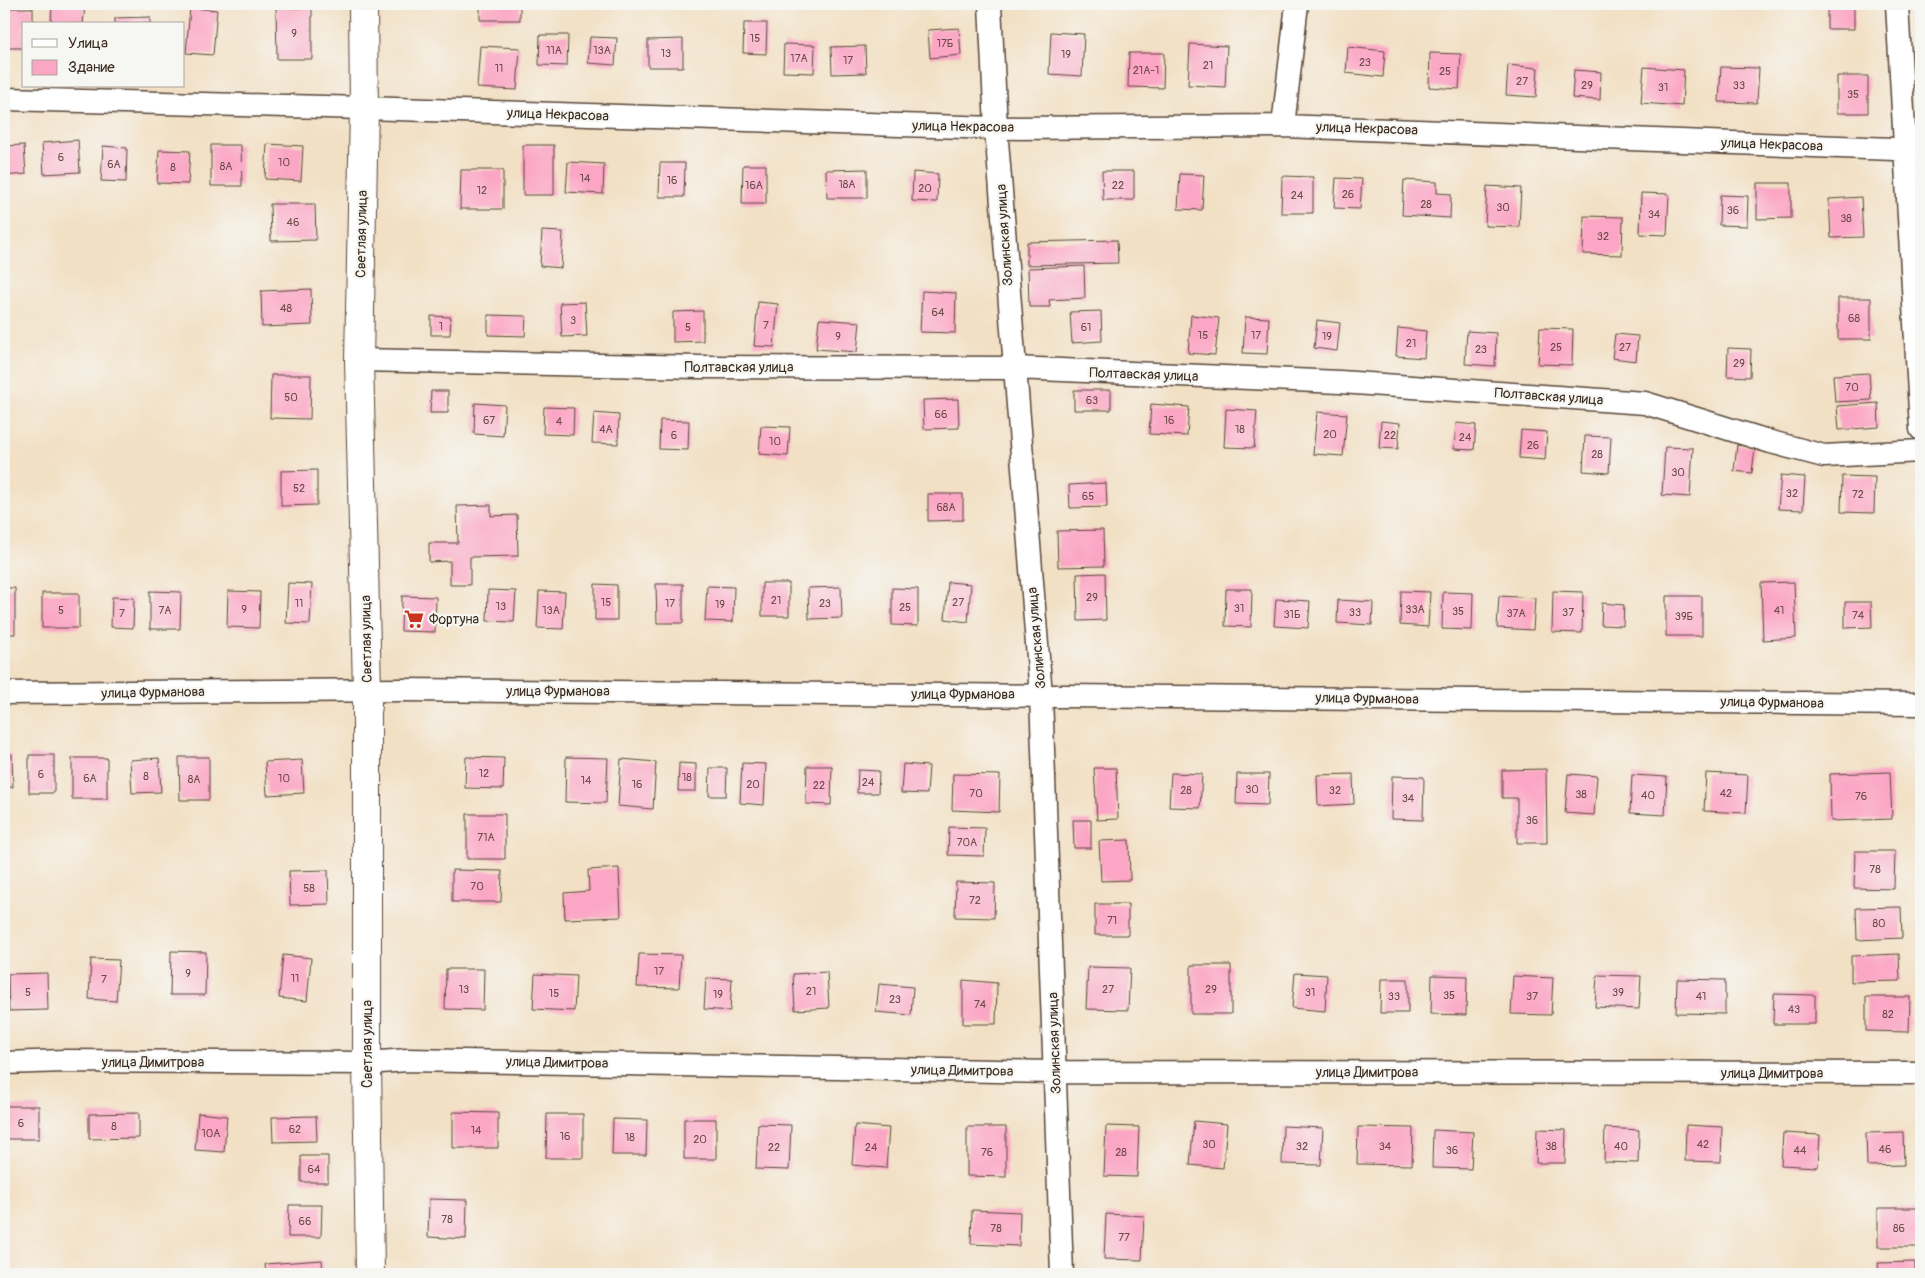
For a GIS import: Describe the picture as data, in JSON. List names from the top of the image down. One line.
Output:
{"streets":{"main road":["Светлая улица"],"street":["улица Некрасова","Золинская улица","Полтавская улица","улица Фурманова","улица Димитрова"]},"crossings":[["улица Некрасова","Светлая улица"],["улица Некрасова","Золинская улица"],["Светлая улица","Полтавская улица"],["Светлая улица","улица Фурманова"],["Светлая улица","улица Димитрова"],["Золинская улица","Полтавская улица"],["Золинская улица","улица Фурманова"],["Золинская улица","улица Димитрова"]],"places":{"supermarket":["Фортуна"]},"house_numbers":["9","15","17Б","11А","13А","13","19","17А","17","23","21","11","21А-1","25","27","29","33","31","35","6","10","6А","8А","8","14","16","18А","16А","22","20","12","26","24","28","30","36","34","38","46","32","48","64","68","3","7","1","5","61","15","17","9","19","21","25","27","23","29","70","50","63","66","67","16","4","4А","18","20","6","22","24","10","26","28","30","52","32","72","65","68А","29","21","15","27","11","17","23","19","13","25","31","9","33А","5","7А","13А","41","35","33","37","7","37А","31Б","74","39Б","12","6","8","18","6А","10","8А","14","24","16","20","22","30","28","32","70","42","38","40","76","34","36","71А","70А","78","70","58","72","71","80","17","9","11","7","13","27","29","21","5","31","39","15","19","35","33","37","41","23","74","43","82","6","8","62","14","10А","16","18","20","30","42","32","34","38","40","22","24","46","36","44","76","28","64","78","66","78","86","77"],"legend":["Улица","Здание"]}
